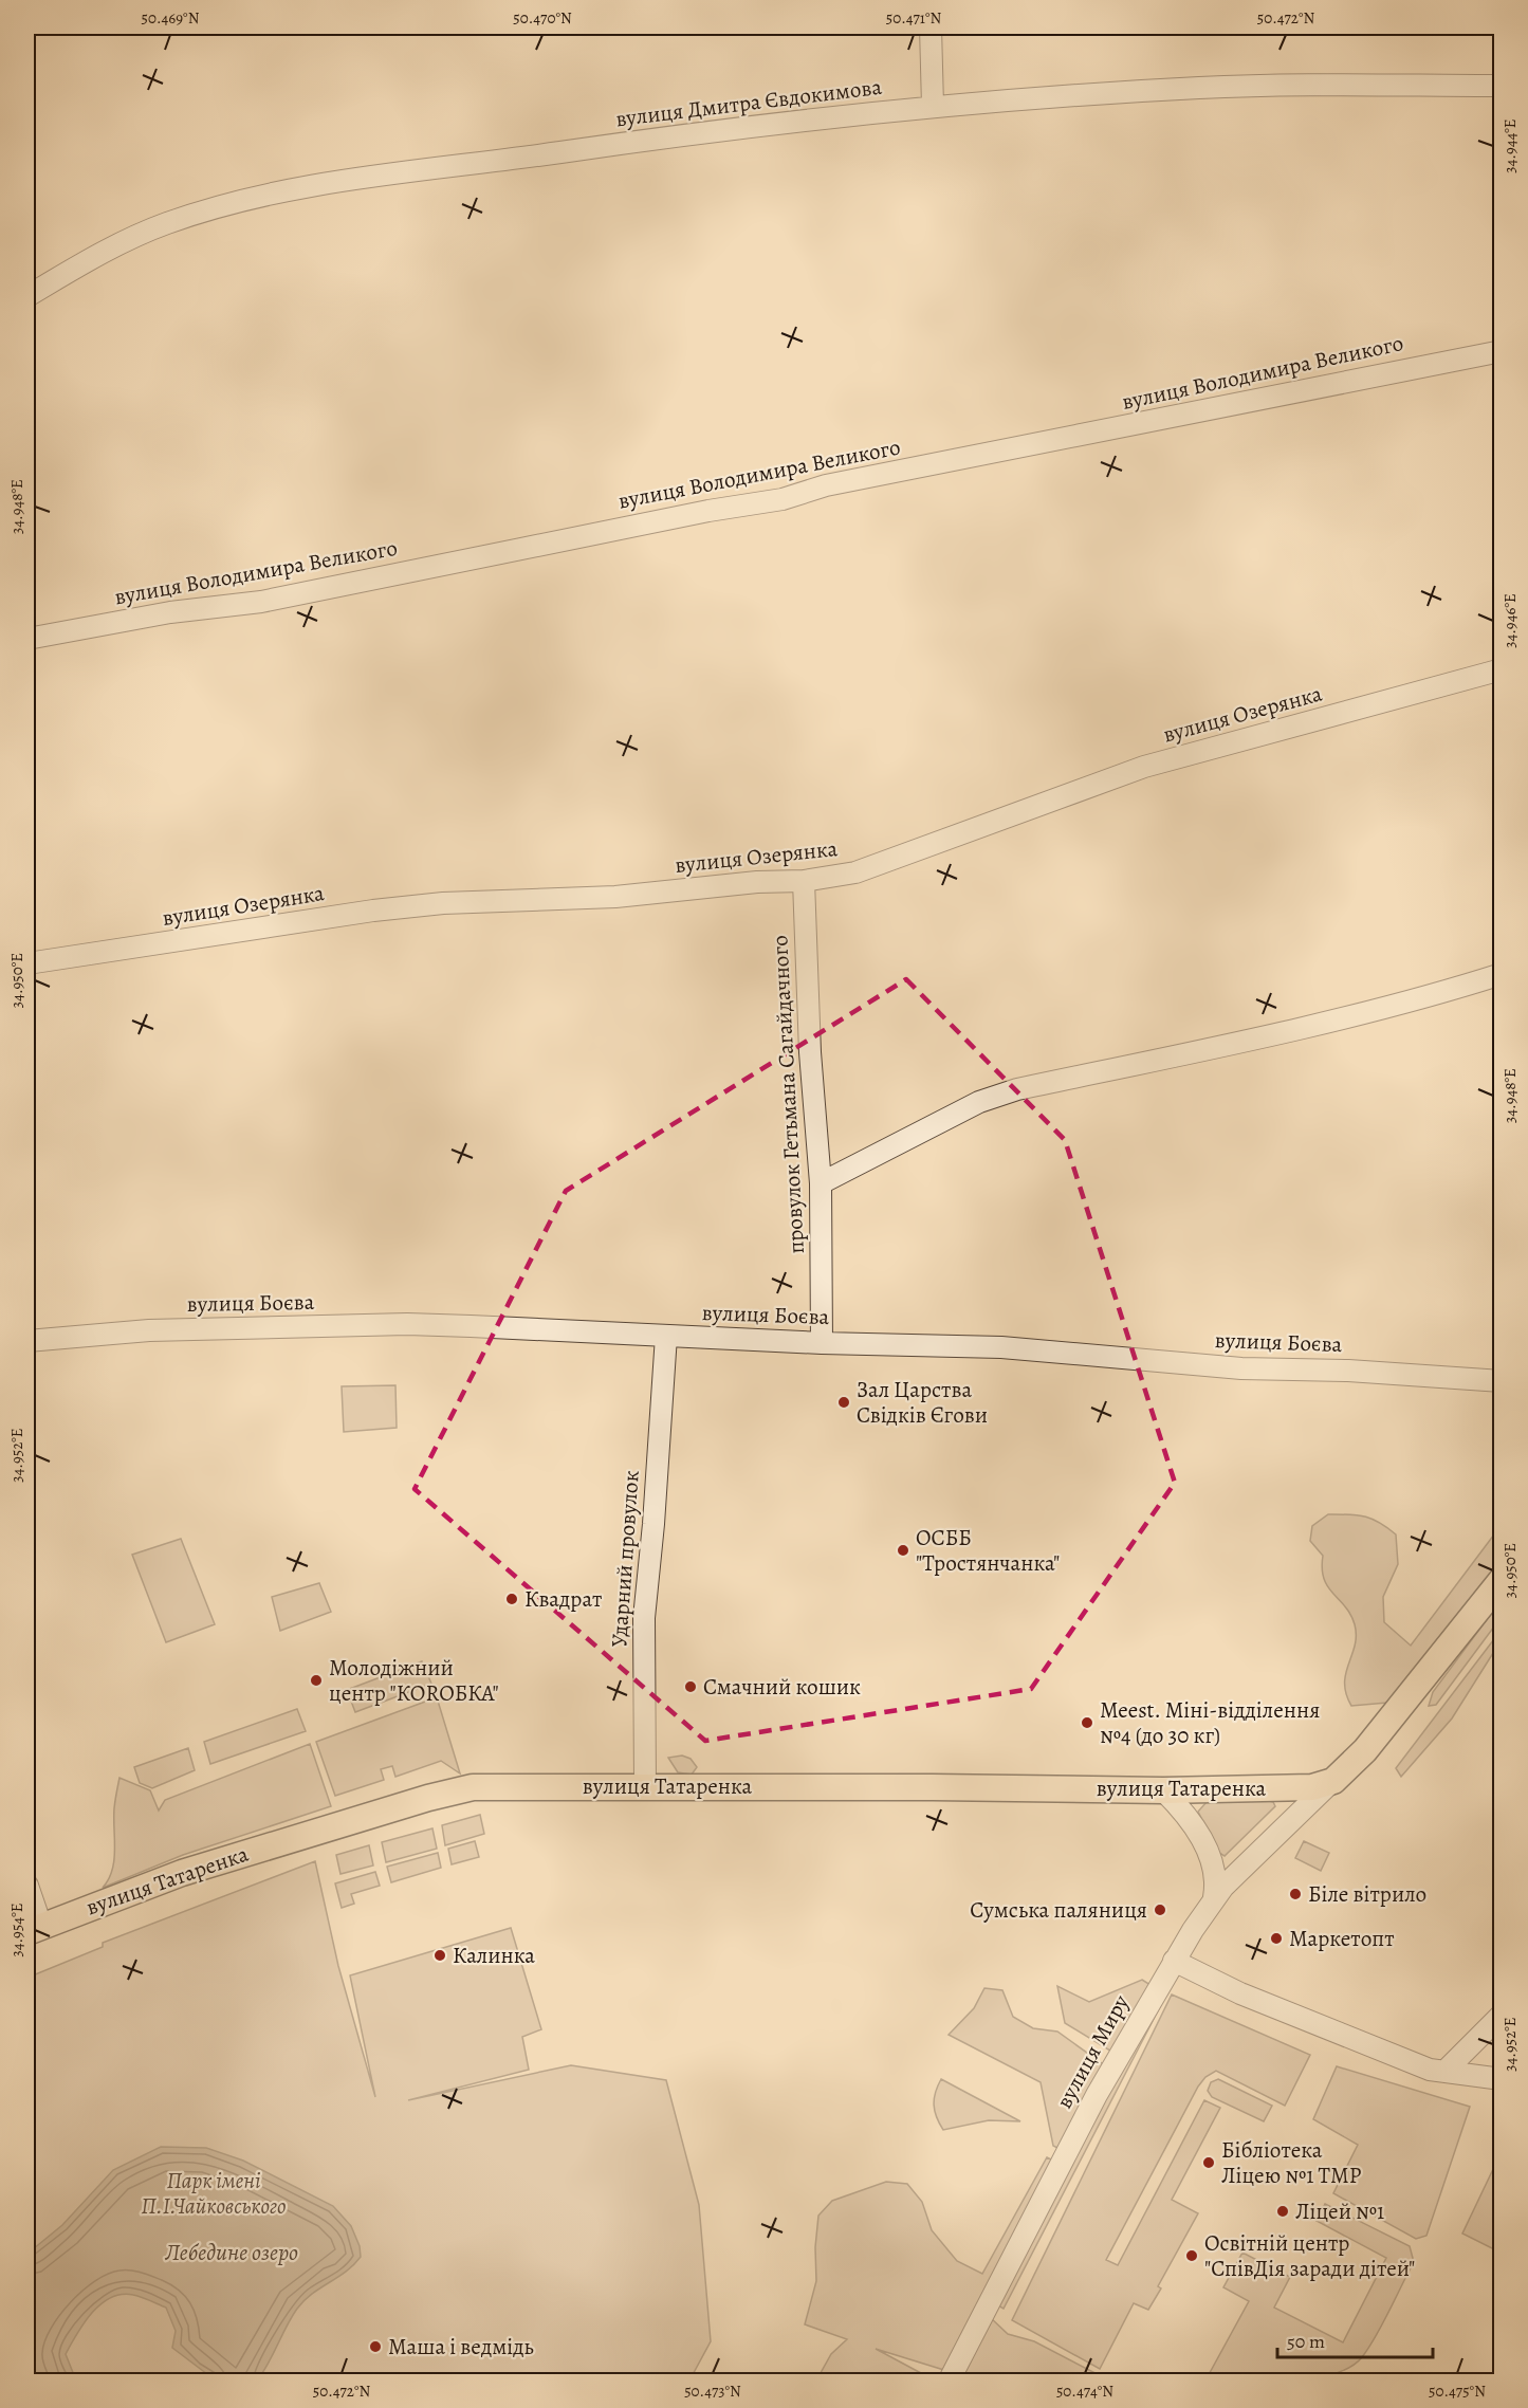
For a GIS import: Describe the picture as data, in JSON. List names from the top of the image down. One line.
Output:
{"streets":{"main road":["вулиця Татаренка"],"street":["вулиця Дмитра Євдокимова","вулиця Володимира Великого","вулиця Озерянка","провулок Гетьмана Сагайдачного","вулиця Боєва","Ударний провулок","вулиця Миру"]},"crossings":[["вулиця Озерянка","провулок Гетьмана Сагайдачного"],["провулок Гетьмана Сагайдачного","вулиця Боєва"],["вулиця Боєва","Ударний провулок"],["Ударний провулок","вулиця Татаренка"],["вулиця Татаренка","вулиця Миру"]],"water":["Лебедине озеро"],"parks":["Парк імені П.І.Чайковського"],"places":["Зал Царства Свідків Єгови","ОСББ \"Тростянчанка\"","Квадрат","Молодіжний центр \"КОRОБКА\"","Смачний кошик","Meest. Міні-відділення №4 (до 30 кг)","Біле вітрило","Сумська паляниця","Маркетопт","Калинка","Бібліотека Ліцею №1 ТМР","Ліцей №1","Освітній центр \"СпівДія заради дітей\"","Маша і ведмідь"],"scale_bar":"50 m","coordinates":["50.469°N","50.470°N","50.471°N","50.472°N","34.944°E","34.948°E","34.946°E","34.950°E","34.952°E","34.954°E","50.473°N","50.474°N","50.475°N"]}
